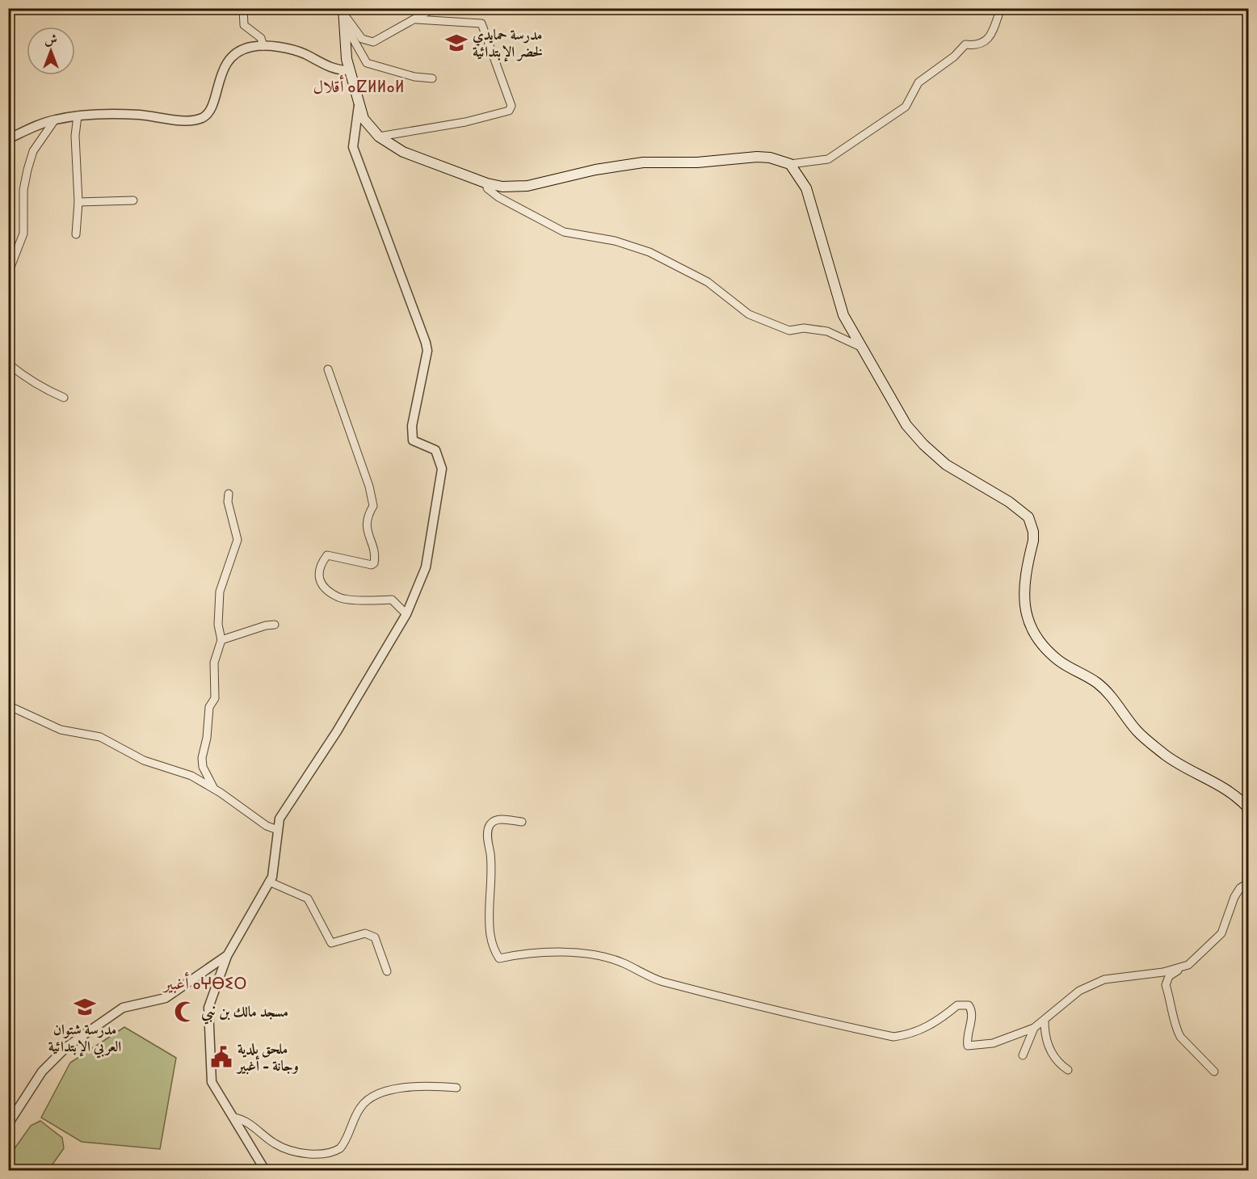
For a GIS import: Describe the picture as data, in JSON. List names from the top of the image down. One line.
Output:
{"districts":["أقلال ⴰⵇⵍⵍⴰⵍ","أغبير ⴰⵖⴱⵉⵔ"],"places":{"school or university":["مدرسة حمايدي لخضر الإبتدائية","مدرسة شتوان العربي الإبتدائية"],"mosque":["مسجد مالك بن نبي"],"public building":["ملحق بلدية وجانة - أغبير"]},"north":"top"}
